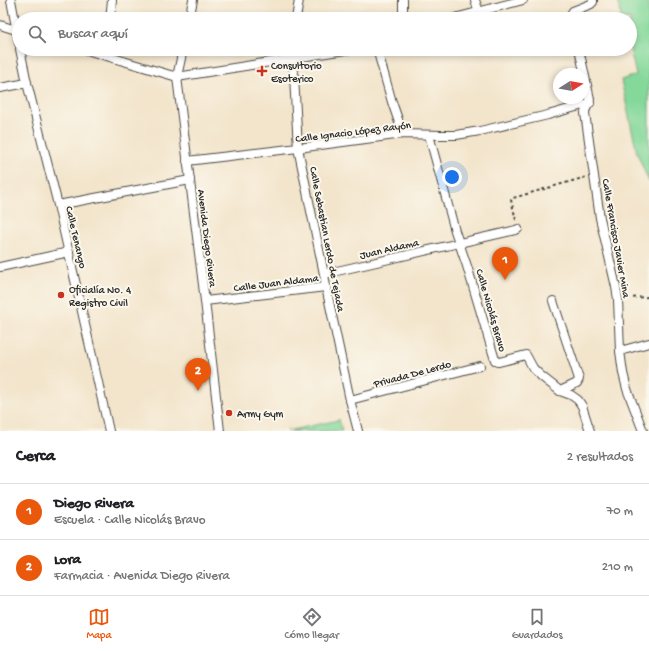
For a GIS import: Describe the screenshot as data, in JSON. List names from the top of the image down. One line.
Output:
{"streets":{"street":["Calle Ignacio López Rayón","Calle Tenango","Avenida Diego Rivera","Calle Francisco Javier Mina","Calle Sebastian Lerdo de Tejada","Juan Aldama","Calle Juan Aldama","Calle Nicolás Bravo","Privada De Lerdo"]},"crossings":[["Calle Ignacio López Rayón","Avenida Diego Rivera"],["Calle Ignacio López Rayón","Calle Francisco Javier Mina"],["Calle Ignacio López Rayón","Calle Sebastian Lerdo de Tejada"],["Calle Ignacio López Rayón","Calle Nicolás Bravo"],["Avenida Diego Rivera","Calle Juan Aldama"],["Calle Sebastian Lerdo de Tejada","Juan Aldama"],["Calle Sebastian Lerdo de Tejada","Calle Juan Aldama"],["Calle Sebastian Lerdo de Tejada","Privada De Lerdo"],["Juan Aldama","Calle Nicolás Bravo"]],"places":{"health":["Consultorio Esoterico"],"other":["Oficialía No. 4 Registro Civil","Army Gym"]},"north":"right","page":{"search":"Buscar aquí","pins":["1","2"],"heading":["Cerca","2 resultados"],"list":[{"mark":"1","name":"Diego Rivera","note":"Escuela · Calle Nicolás Bravo","value":"70 m"},{"mark":"2","name":"Lora","note":"Farmacia · Avenida Diego Rivera","value":"210 m"}],"nav":["Mapa","Cómo llegar","Guardados"]}}
